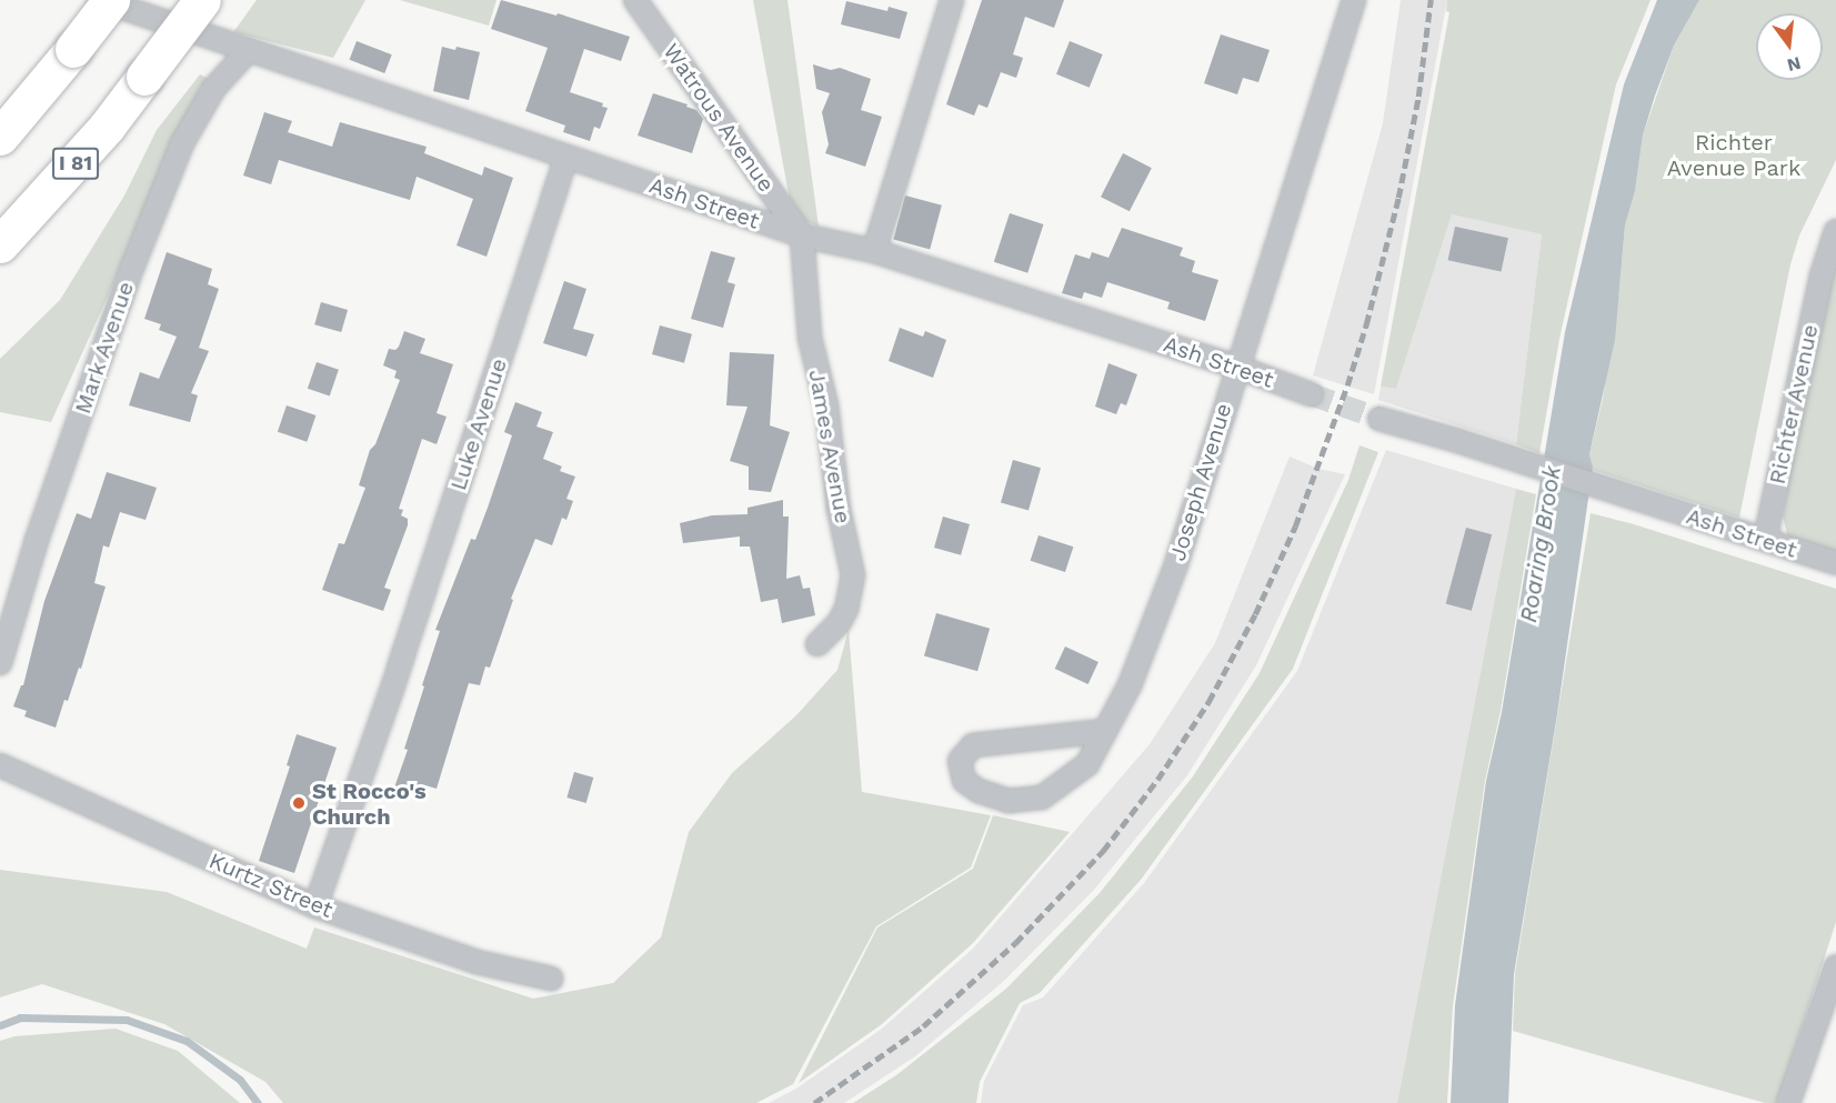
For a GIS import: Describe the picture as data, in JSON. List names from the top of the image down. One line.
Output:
{"streets":{"highway":["I 81"],"street":["Watrous Avenue","Ash Street","Mark Avenue","Richter Avenue","Luke Avenue","James Avenue","Joseph Avenue","Kurtz Street"]},"crossings":[["Watrous Avenue","Ash Street"],["Watrous Avenue","James Avenue"],["Ash Street","Mark Avenue"],["Ash Street","Richter Avenue"],["Ash Street","Luke Avenue"],["Ash Street","James Avenue"],["Ash Street","Joseph Avenue"],["Luke Avenue","Kurtz Street"]],"water":["Roaring Brook"],"parks":["Richter Avenue Park"],"places":["St Rocco's Church"],"north":"bottom"}
